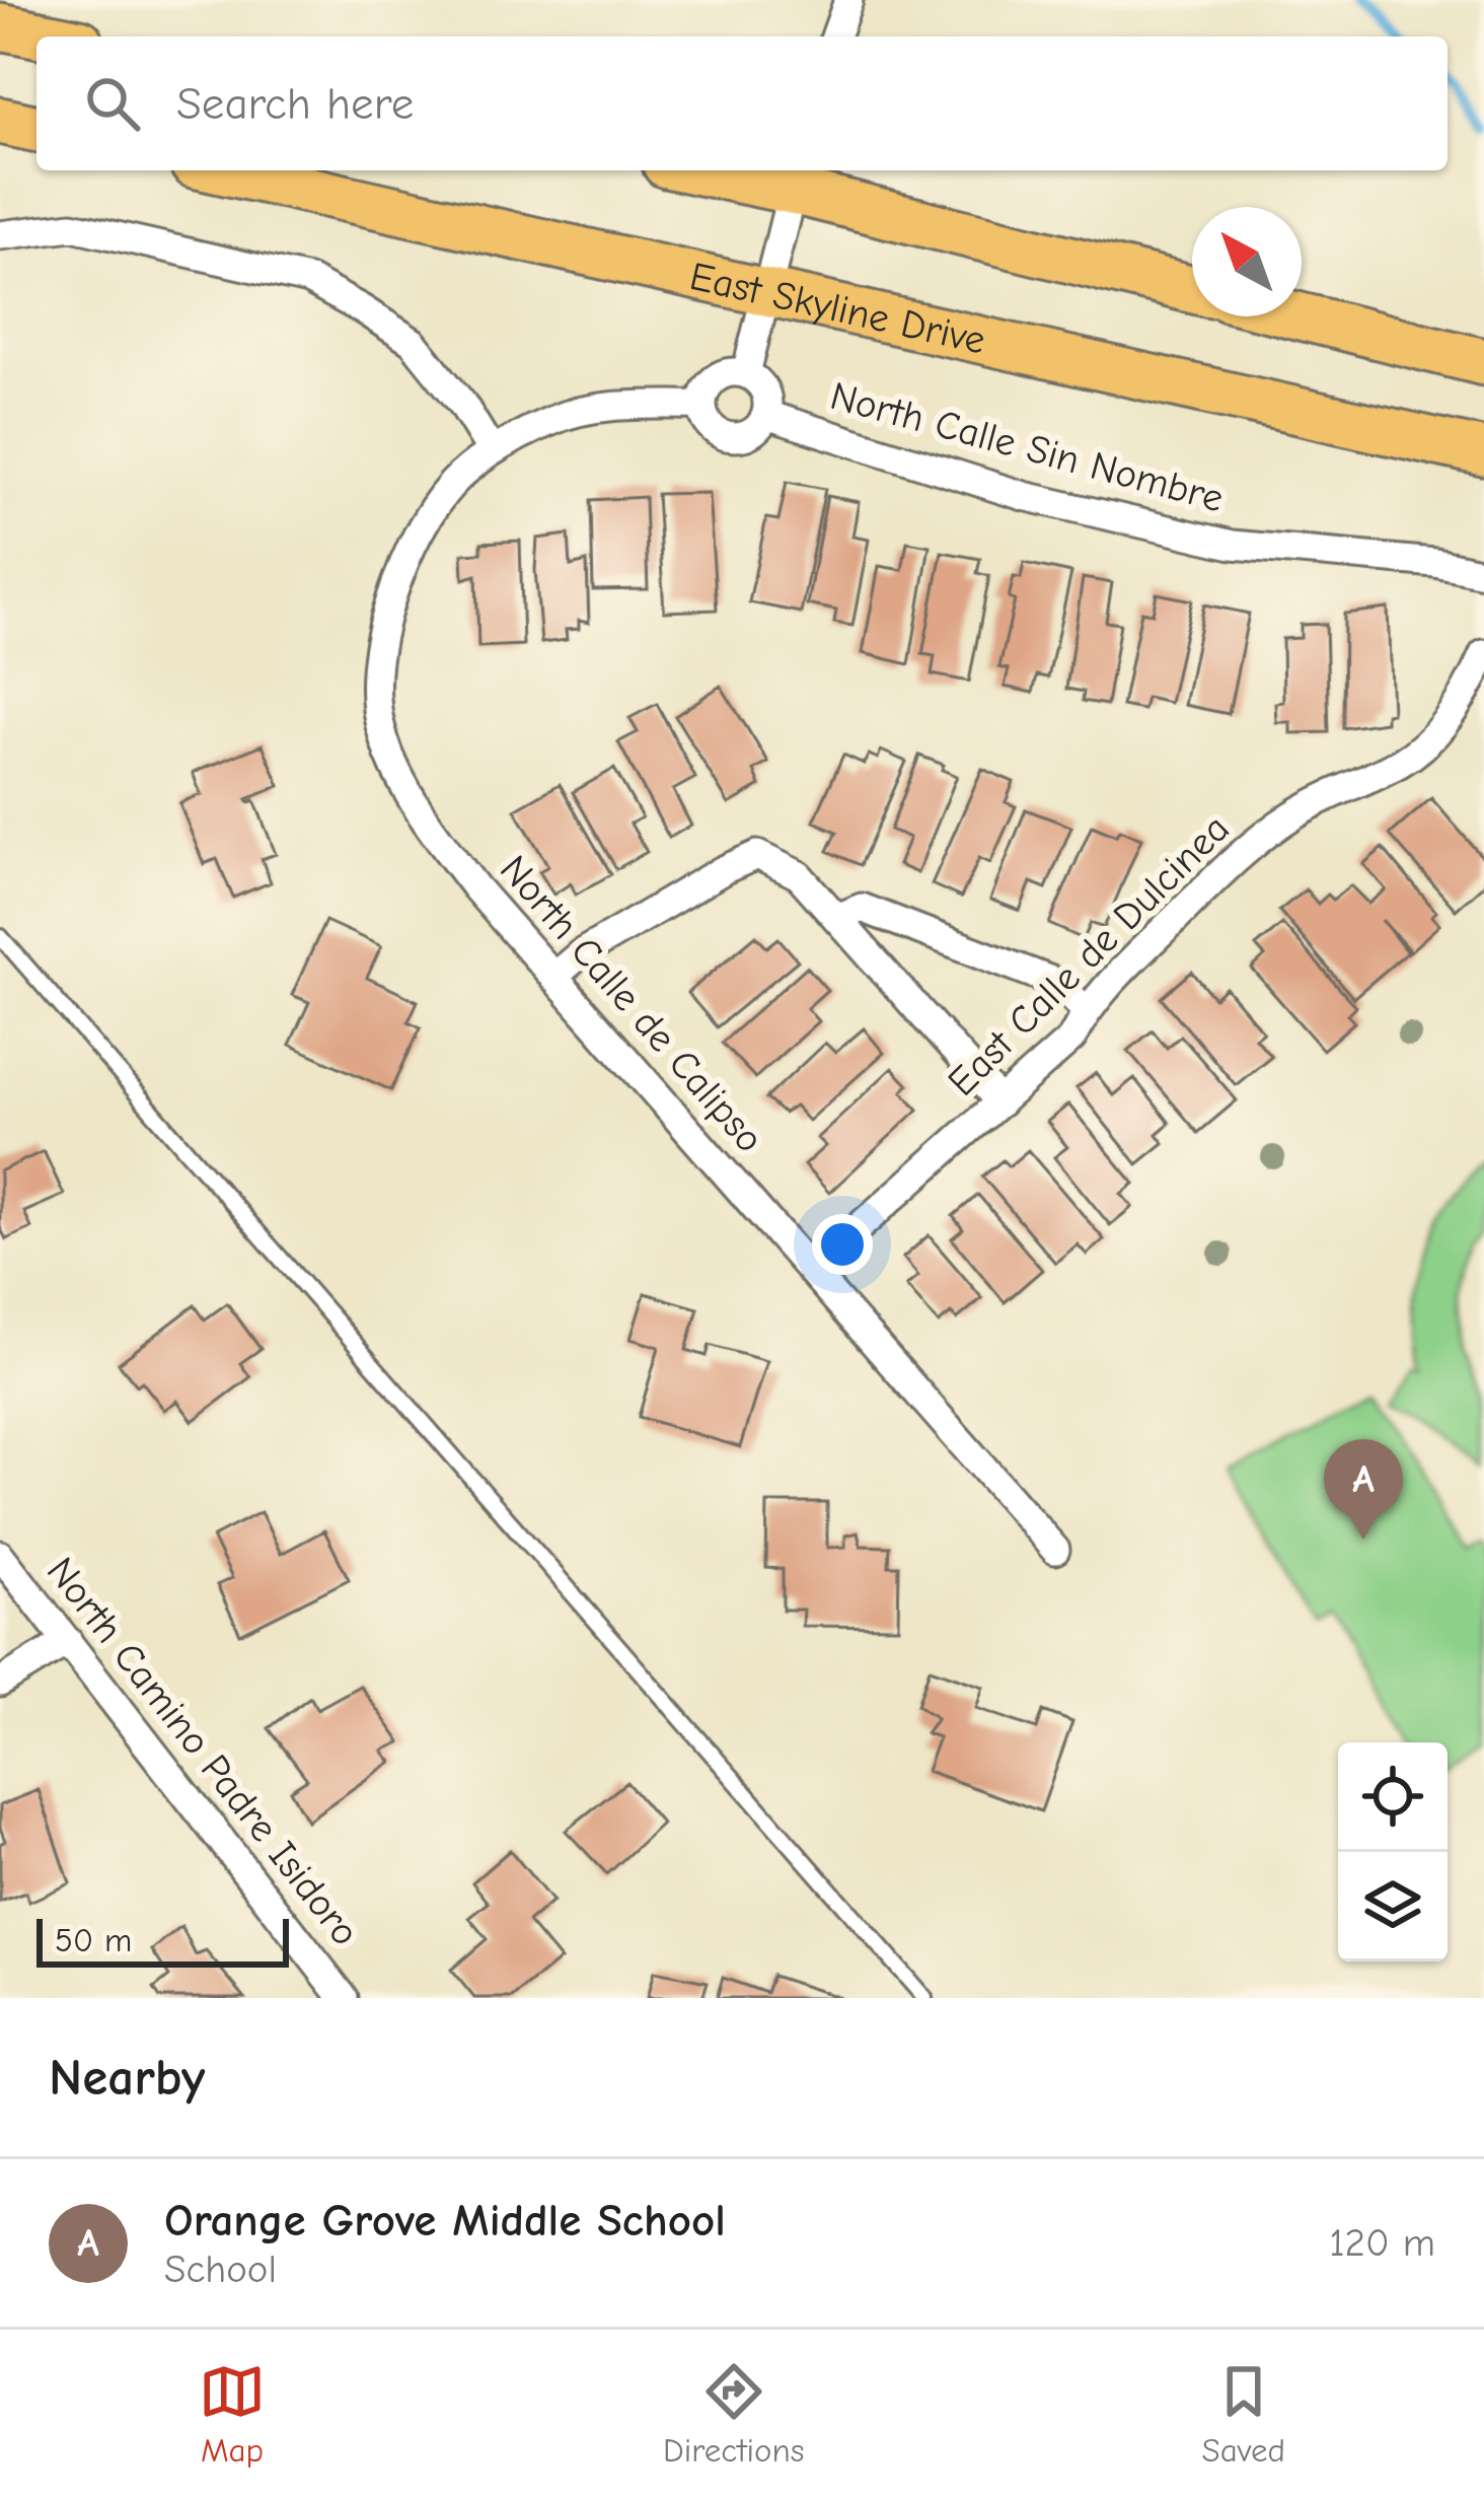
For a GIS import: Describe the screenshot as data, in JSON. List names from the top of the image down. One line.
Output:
{"streets":{"main road":["East Skyline Drive"],"street":["North Calle Sin Nombre","East Calle de Dulcinea","North Calle de Calipso","North Camino Padre Isidoro"]},"scale_bar":"50 m","north":"top left","page":{"search":"Search here","pins":"A","scale":"50 m","heading":"Nearby","list":[{"mark":"A","name":"Orange Grove Middle School","note":"School","value":"120 m"}],"nav":["Map","Directions","Saved"]}}
